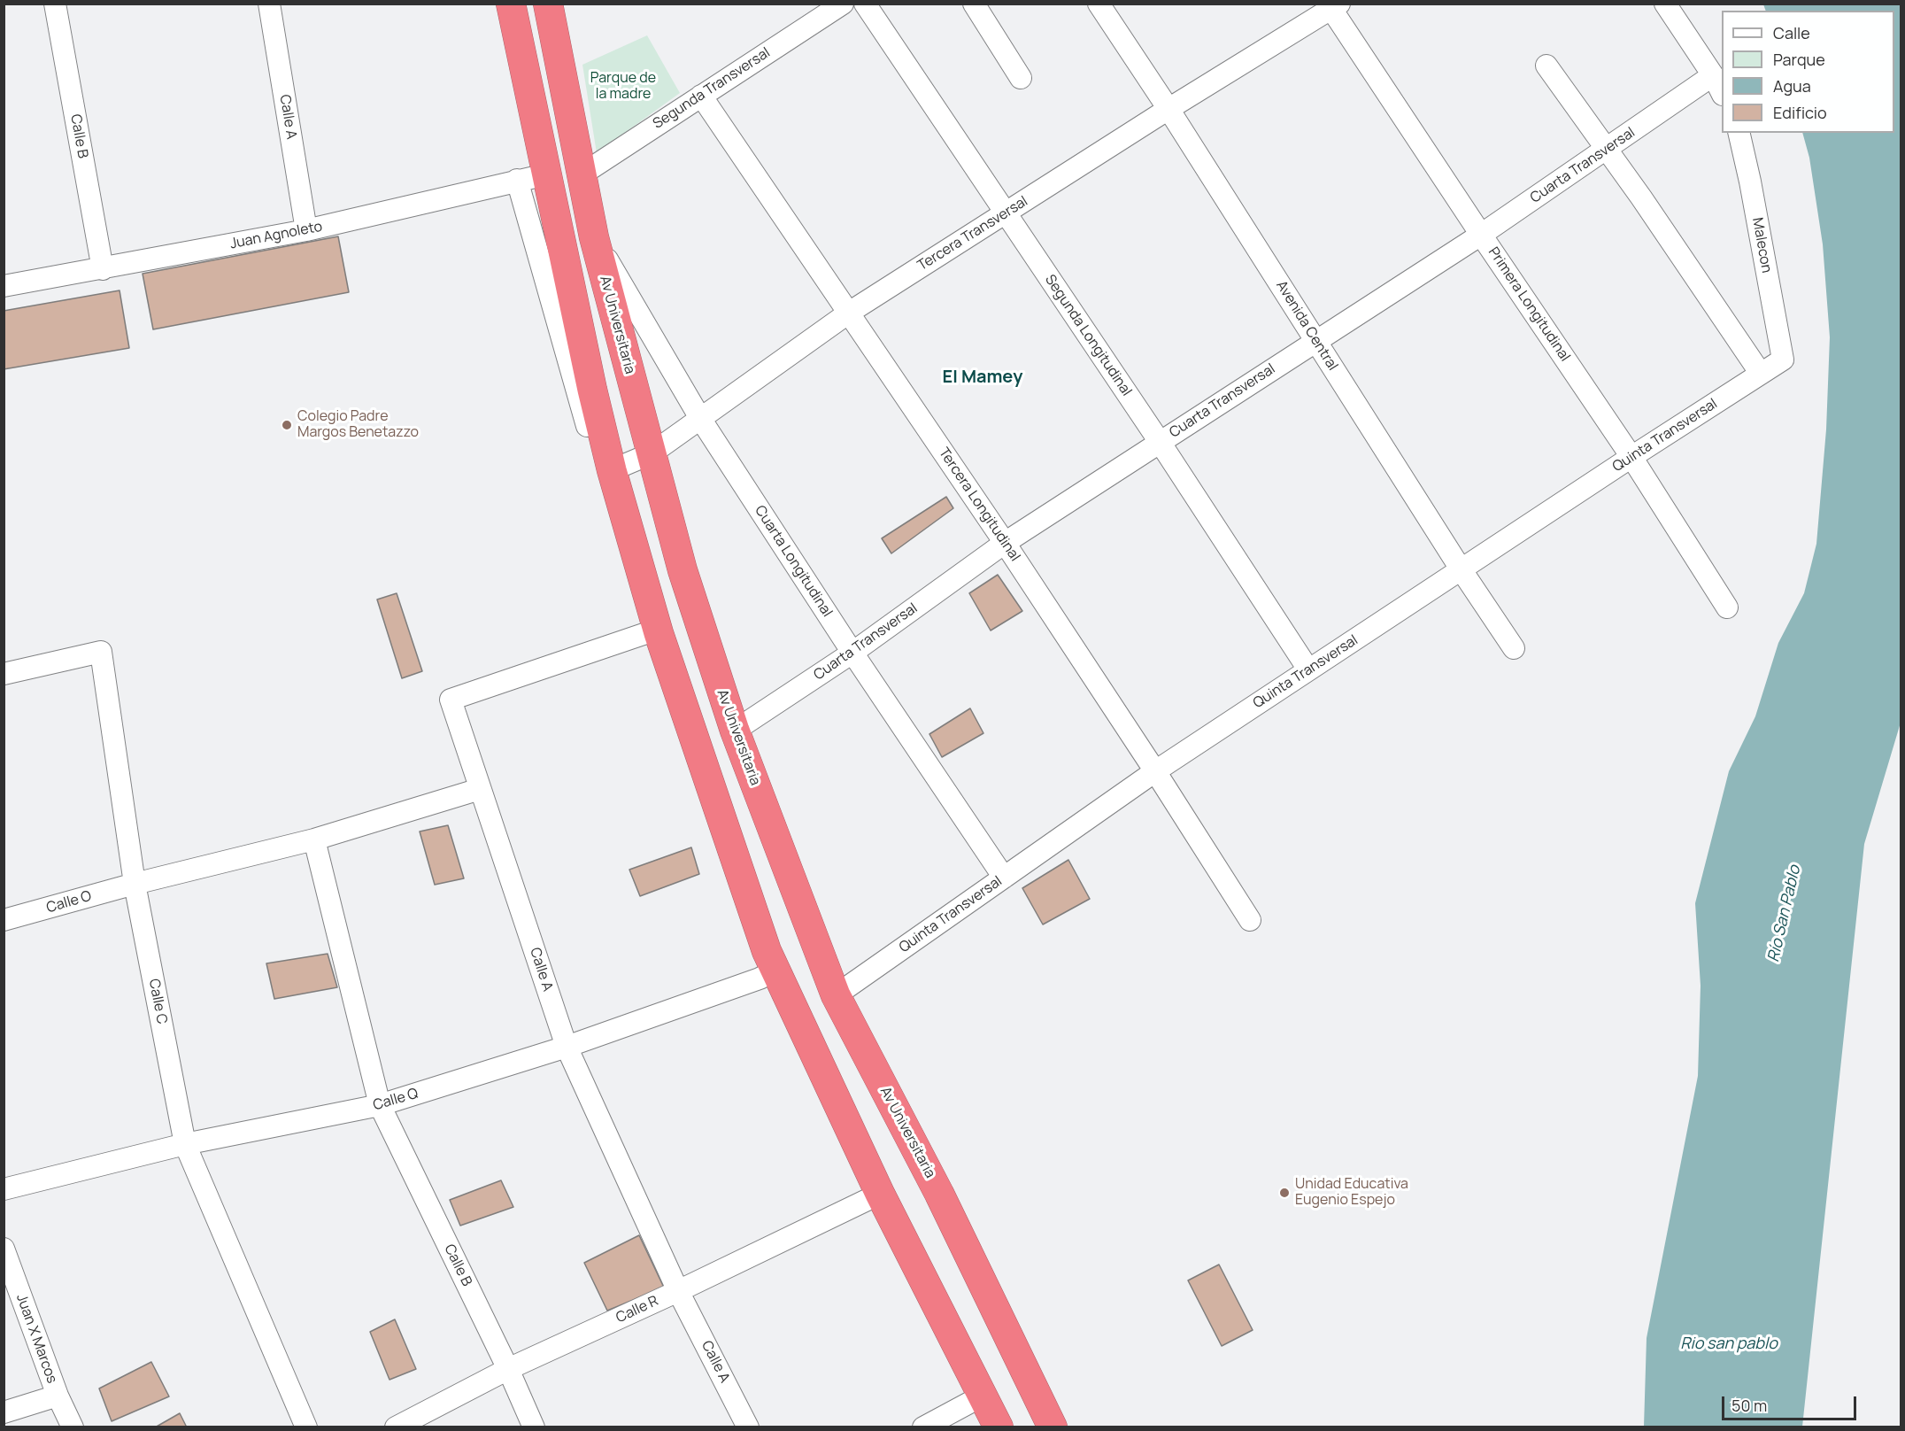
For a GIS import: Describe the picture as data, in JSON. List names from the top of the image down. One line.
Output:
{"streets":{"highway":["Av Universitaria"],"street":["Segunda Transversal","Calle A","Calle B","Cuarta Transversal","Tercera Transversal","Juan Agnoleto","Malecon","Primera Longitudinal","Avenida Central","Segunda Longitudinal","Quinta Transversal","Tercera Longitudinal","Cuarta Longitudinal","Calle O","Calle C","Calle Q","Calle R","Juan X Marcos"]},"crossings":[["Segunda Transversal","Av Universitaria"],["Segunda Transversal","Tercera Longitudinal"],["Calle A","Juan Agnoleto"],["Calle A","Calle O"],["Calle A","Calle Q"],["Calle A","Calle R"],["Calle B","Juan Agnoleto"],["Calle B","Calle O"],["Calle B","Calle Q"],["Calle B","Calle R"],["Cuarta Transversal","Primera Longitudinal"],["Cuarta Transversal","Av Universitaria"],["Cuarta Transversal","Avenida Central"],["Cuarta Transversal","Segunda Longitudinal"],["Cuarta Transversal","Tercera Longitudinal"],["Cuarta Transversal","Cuarta Longitudinal"],["Tercera Transversal","Primera Longitudinal"],["Tercera Transversal","Av Universitaria"],["Tercera Transversal","Avenida Central"],["Tercera Transversal","Segunda Longitudinal"],["Tercera Transversal","Tercera Longitudinal"],["Tercera Transversal","Cuarta Longitudinal"],["Malecon","Quinta Transversal"],["Primera Longitudinal","Quinta Transversal"],["Av Universitaria","Quinta Transversal"],["Av Universitaria","Cuarta Longitudinal"],["Avenida Central","Quinta Transversal"],["Segunda Longitudinal","Quinta Transversal"],["Quinta Transversal","Tercera Longitudinal"],["Quinta Transversal","Cuarta Longitudinal"],["Calle O","Calle C"],["Calle C","Calle Q"]],"districts":["El Mamey"],"water":["Río San Pablo","Rio san pablo"],"parks":["Parque de la madre"],"places":["Colegio Padre Margos Benetazzo","Unidad Educativa Eugenio Espejo"],"legend":["Calle","Parque","Agua","Edificio"],"scale_bar":"50 m"}
